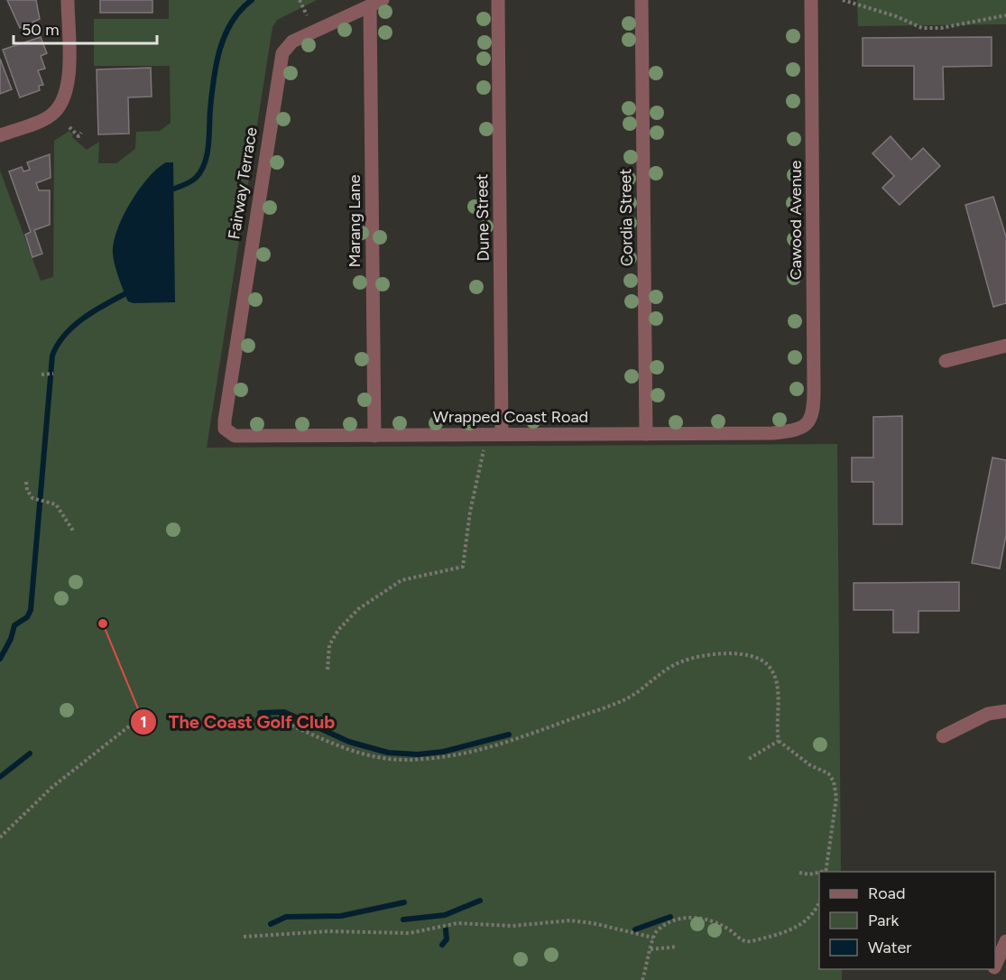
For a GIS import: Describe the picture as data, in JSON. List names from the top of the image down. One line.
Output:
{"streets":{"street":["Fairway Terrace","Dune Street","Cordia Street","Cawood Avenue","Marang Lane","Wrapped Coast Road"]},"crossings":[["Fairway Terrace","Marang Lane"],["Fairway Terrace","Wrapped Coast Road"],["Dune Street","Wrapped Coast Road"],["Cordia Street","Wrapped Coast Road"],["Cawood Avenue","Wrapped Coast Road"],["Marang Lane","Wrapped Coast Road"]],"places":["The Coast Golf Club"],"legend":["Road","Park","Water"],"scale_bar":"50 m"}
